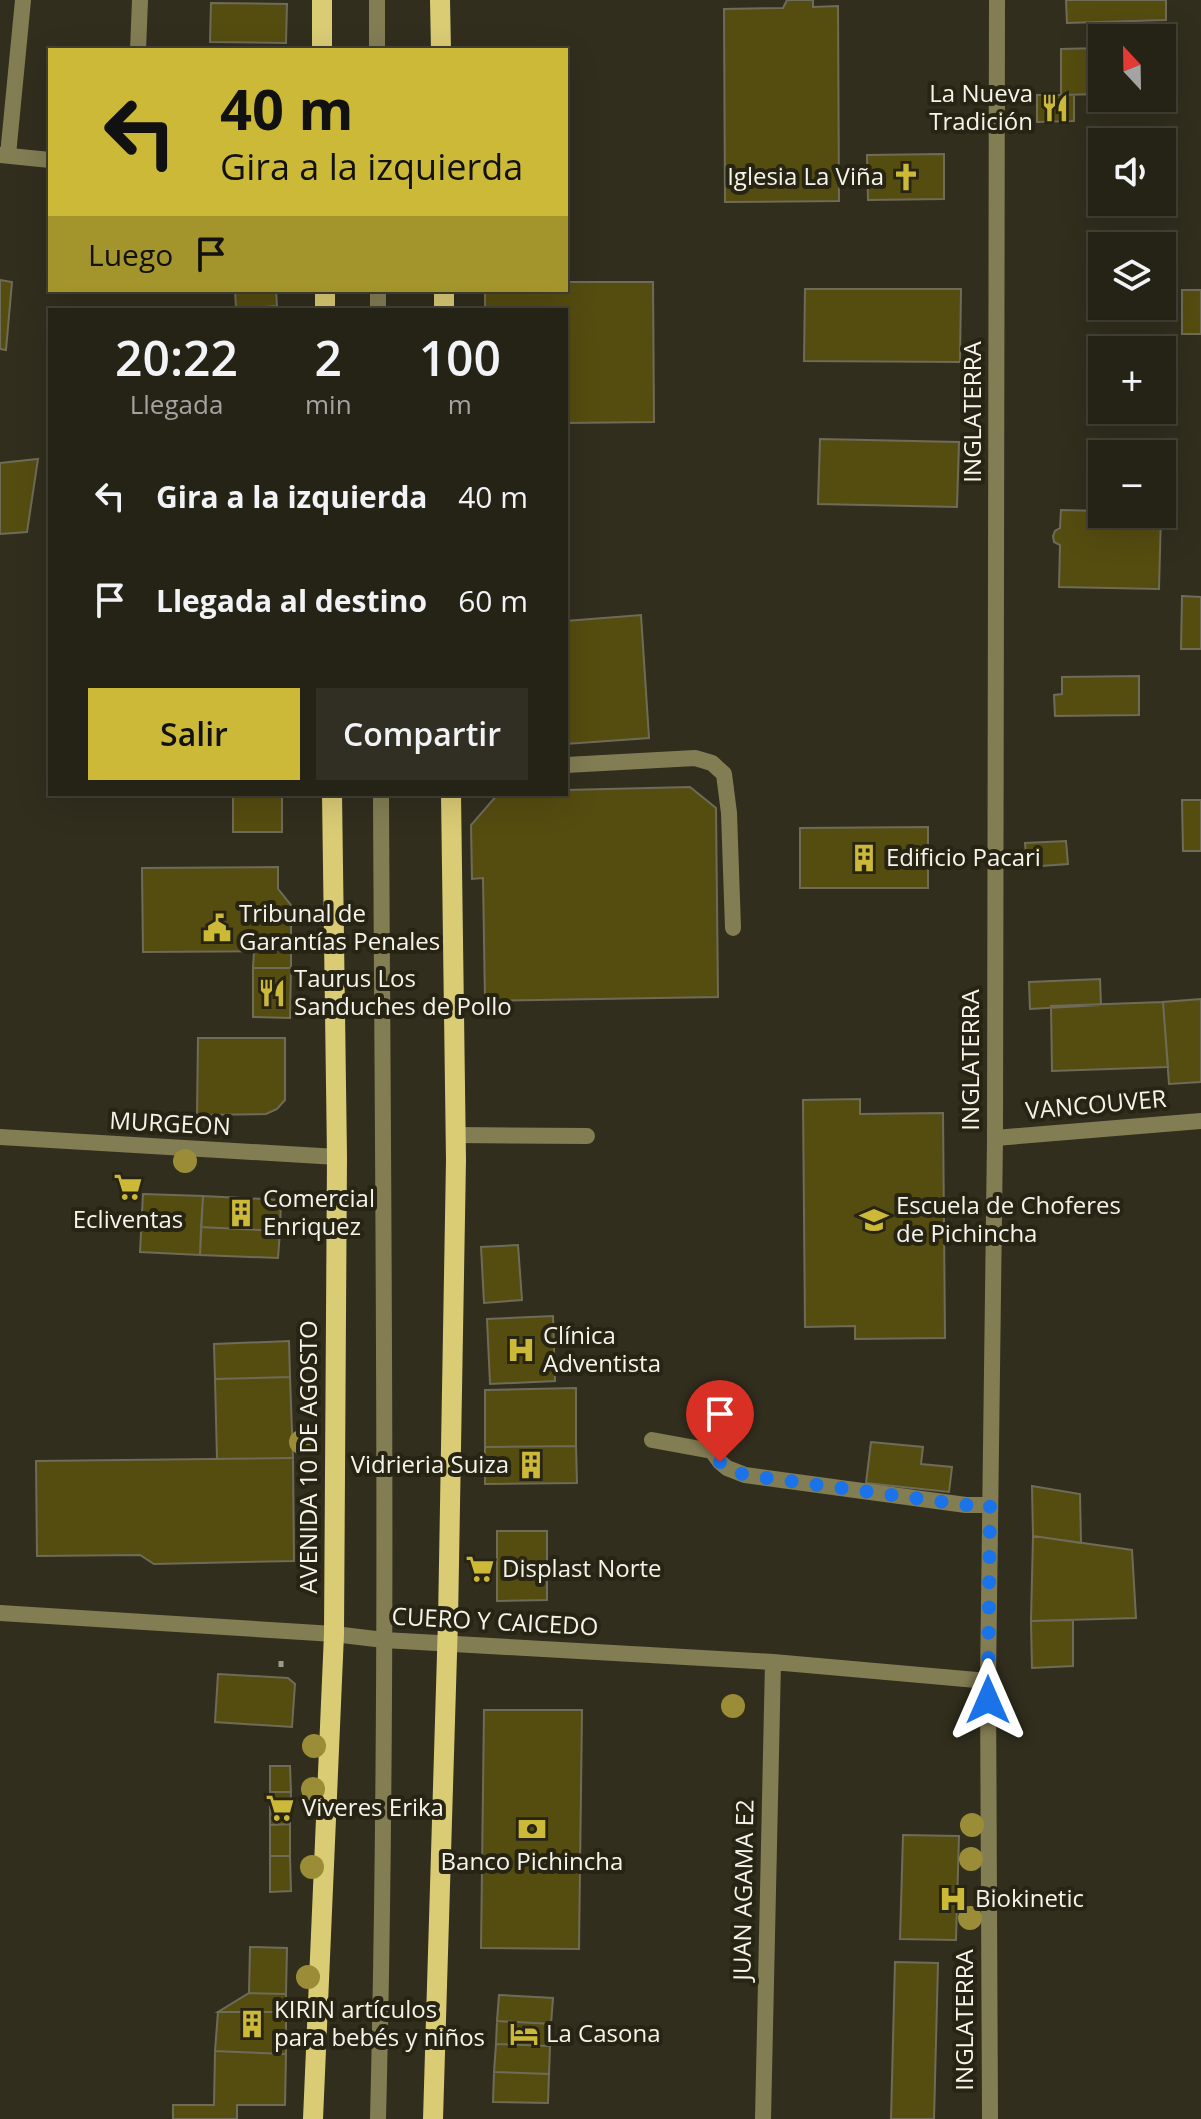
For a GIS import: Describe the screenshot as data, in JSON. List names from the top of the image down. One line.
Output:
{"streets":{"main road":["AVENIDA 10 DE AGOSTO"],"street":["INGLATERRA","VANCOUVER","MURGEON","CUERO Y CAICEDO","JUAN AGAMA E2"]},"crossings":[["INGLATERRA","VANCOUVER"],["INGLATERRA","CUERO Y CAICEDO"],["MURGEON","AVENIDA 10 DE AGOSTO"],["AVENIDA 10 DE AGOSTO","CUERO Y CAICEDO"],["CUERO Y CAICEDO","JUAN AGAMA E2"]],"places":{"restaurant":["La Nueva Tradición","Taurus Los Sanduches de Pollo"],"church":["Iglesia La Viña"],"building":["Edificio Pacari","Comercial Enriquez","Vidrieria Suiza","KIRIN artículos para bebés y niños"],"public building":["Tribunal de Garantías Penales"],"supermarket":["Ecliventas","Displast Norte","Viveres Erika"],"school or university":["Escuela de Choferes de Pichincha"],"hospital":["Clínica Adventista","Biokinetic"],"bank":["Banco Pichincha"],"hotel":["La Casona"]},"north":"top","page":{"map_buttons":["+","−"],"turn":["40 m","Gira a la izquierda"],"then":"Luego","eta":["20:22","Llegada","2","min","100","m"],"list":[{"name":"Gira a la izquierda","value":"40 m"},{"name":"Llegada al destino","value":"60 m"}],"buttons":["Salir","Compartir"]}}
